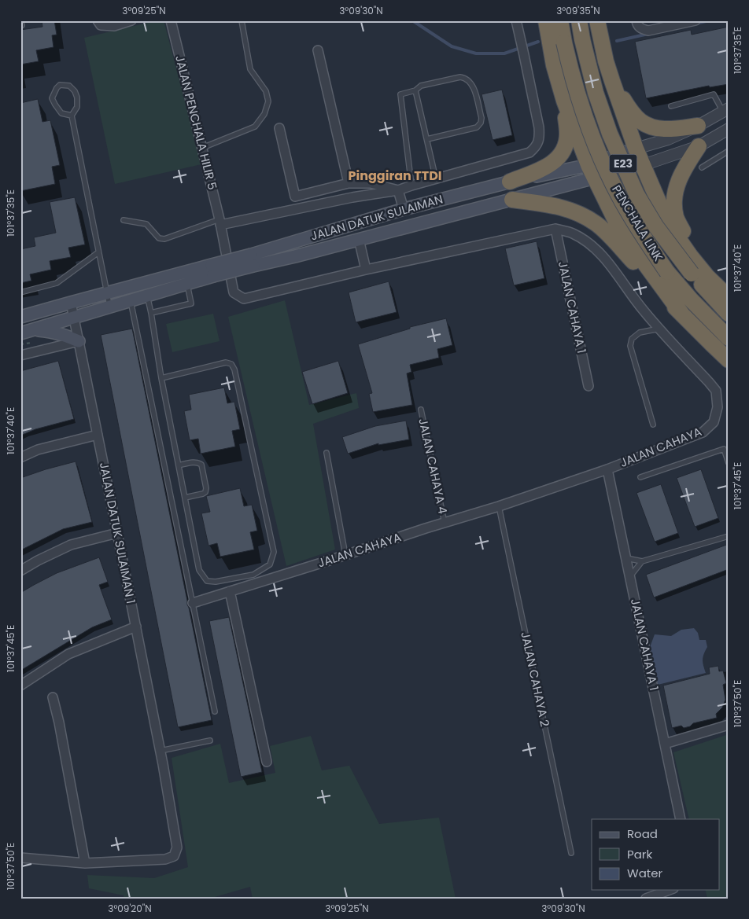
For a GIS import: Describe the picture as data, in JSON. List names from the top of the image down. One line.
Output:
{"streets":{"highway":["E23","PENCHALA LINK"],"main road":["JALAN DATUK SULAIMAN"],"street":["JALAN PENCHALA HILIR 5","JALAN CAHAYA 1","JALAN CAHAYA","JALAN DATUK SULAIMAN 1"],"lane":["JALAN CAHAYA 4","JALAN CAHAYA 2"]},"crossings":[["JALAN PENCHALA HILIR 5","JALAN CAHAYA"],["JALAN DATUK SULAIMAN","JALAN DATUK SULAIMAN 1"],["JALAN CAHAYA 1","JALAN CAHAYA"],["JALAN CAHAYA","JALAN CAHAYA 4"],["JALAN CAHAYA","JALAN CAHAYA 2"]],"districts":["Pinggiran TTDI"],"legend":["Road","Park","Water"],"coordinates":["3°09'25\"N","3°09'30\"N","3°09'35\"N","101°37'35\"E","101°37'40\"E","101°37'45\"E","101°37'50\"E","3°09'20\"N"]}
